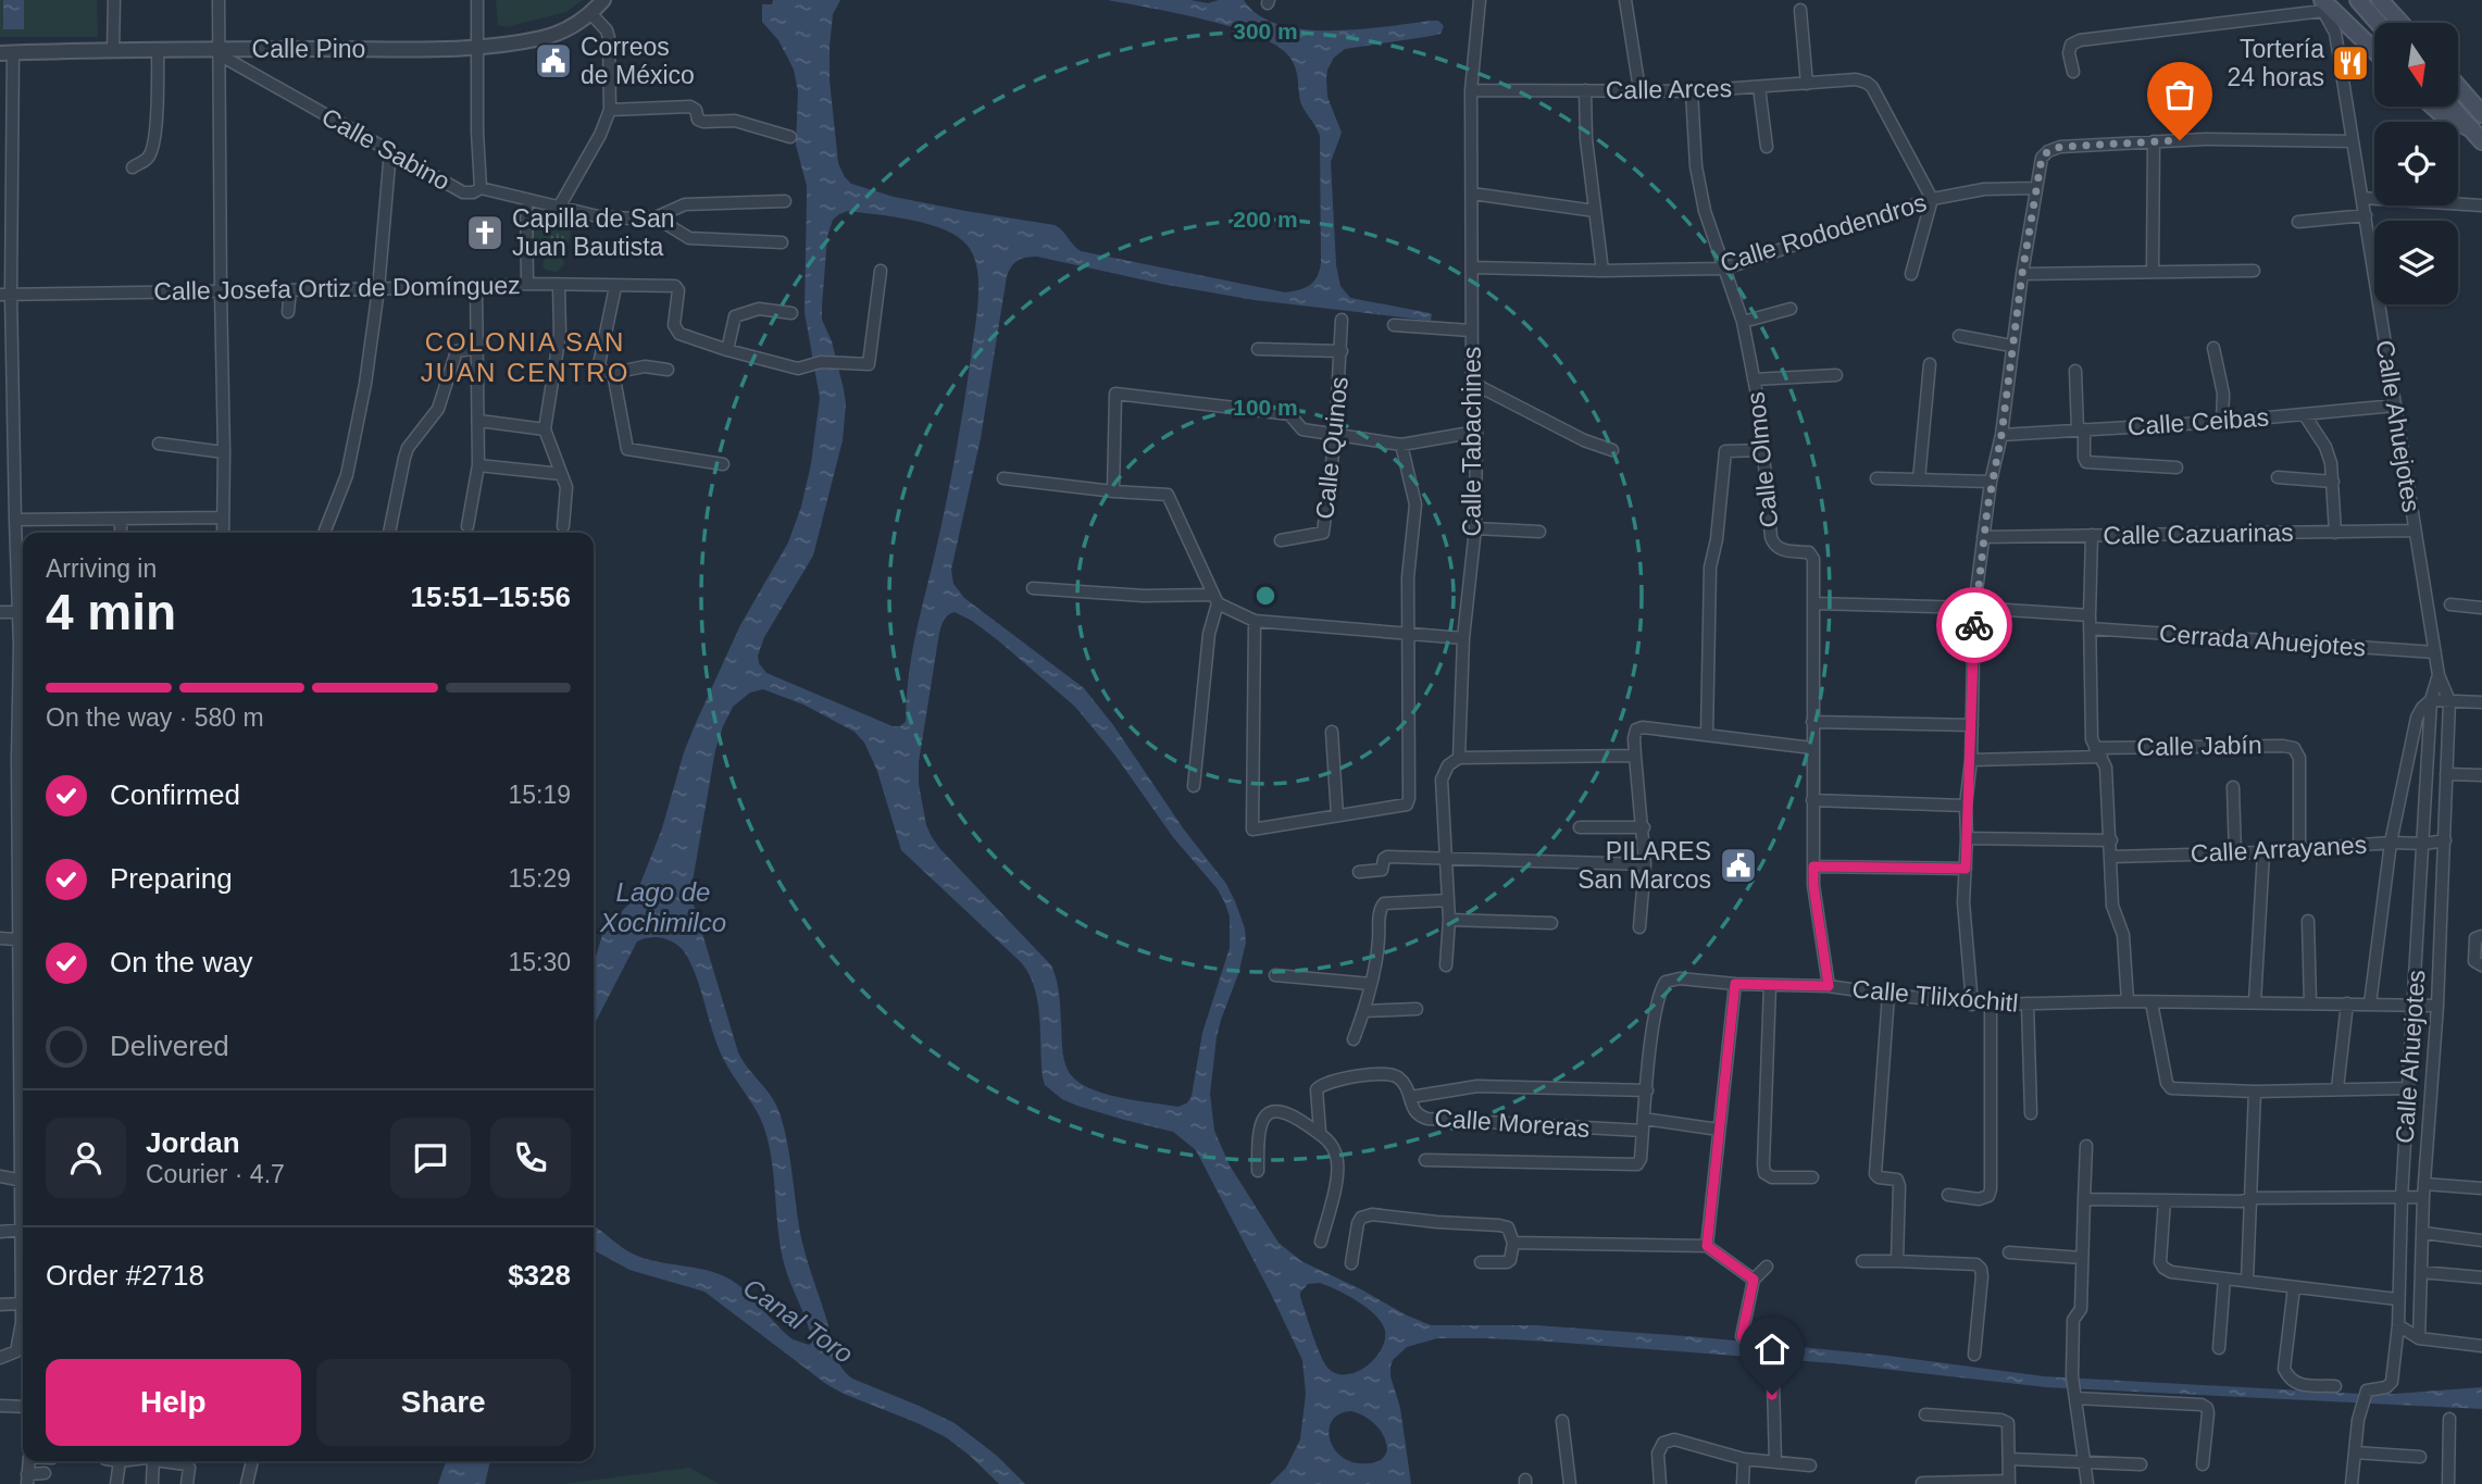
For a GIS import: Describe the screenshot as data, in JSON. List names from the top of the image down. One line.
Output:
{"streets":{"street":["Calle Pino","Calle Arces","Calle Sabino","Calle Rododendros","Calle Josefa Ortiz de Domínguez","Calle Ceibas","Calle Ahuejotes","Calle Tabachines","Calle Quinos","Calle Olmos","Calle Cazuarinas","Cerrada Ahuejotes","Calle Jabín","Calle Arrayanes","Calle Tlilxóchitl","Calle Moreras"]},"crossings":[["Calle Pino","Calle Sabino"],["Calle Arces","Calle Rododendros"],["Calle Arces","Calle Tabachines"],["Calle Arces","Calle Olmos"],["Calle Rododendros","Calle Tabachines"],["Calle Rododendros","Calle Olmos"],["Calle Ceibas","Calle Ahuejotes"],["Calle Ahuejotes","Calle Cazuarinas"],["Calle Ahuejotes","Cerrada Ahuejotes"],["Calle Ahuejotes","Calle Arrayanes"],["Calle Ahuejotes","Calle Tlilxóchitl"],["Calle Olmos","Calle Tlilxóchitl"],["Calle Jabín","Calle Arrayanes"],["Calle Tlilxóchitl","Calle Moreras"]],"districts":["COLONIA SAN JUAN CENTRO"],"water":["Lago de Xochimilco","Canal Toro"],"places":{"public building":["Correos de México","PILARES San Marcos"],"restaurant":["Tortería 24 horas"],"church":["Capilla de San Juan Bautista"]},"north":"bottom","page":{"heading":["4 min","Arriving in","15:51–15:56"],"panel":["Jordan","Courier · 4.7","Order #2718","$328"],"bar":"On the way · 580 m","list":[["Confirmed","15:19"],["Preparing","15:29"],["On the way","15:30"],"Delivered"],"buttons":["Help","Share"]},"rings":["300 m","200 m","100 m"]}
